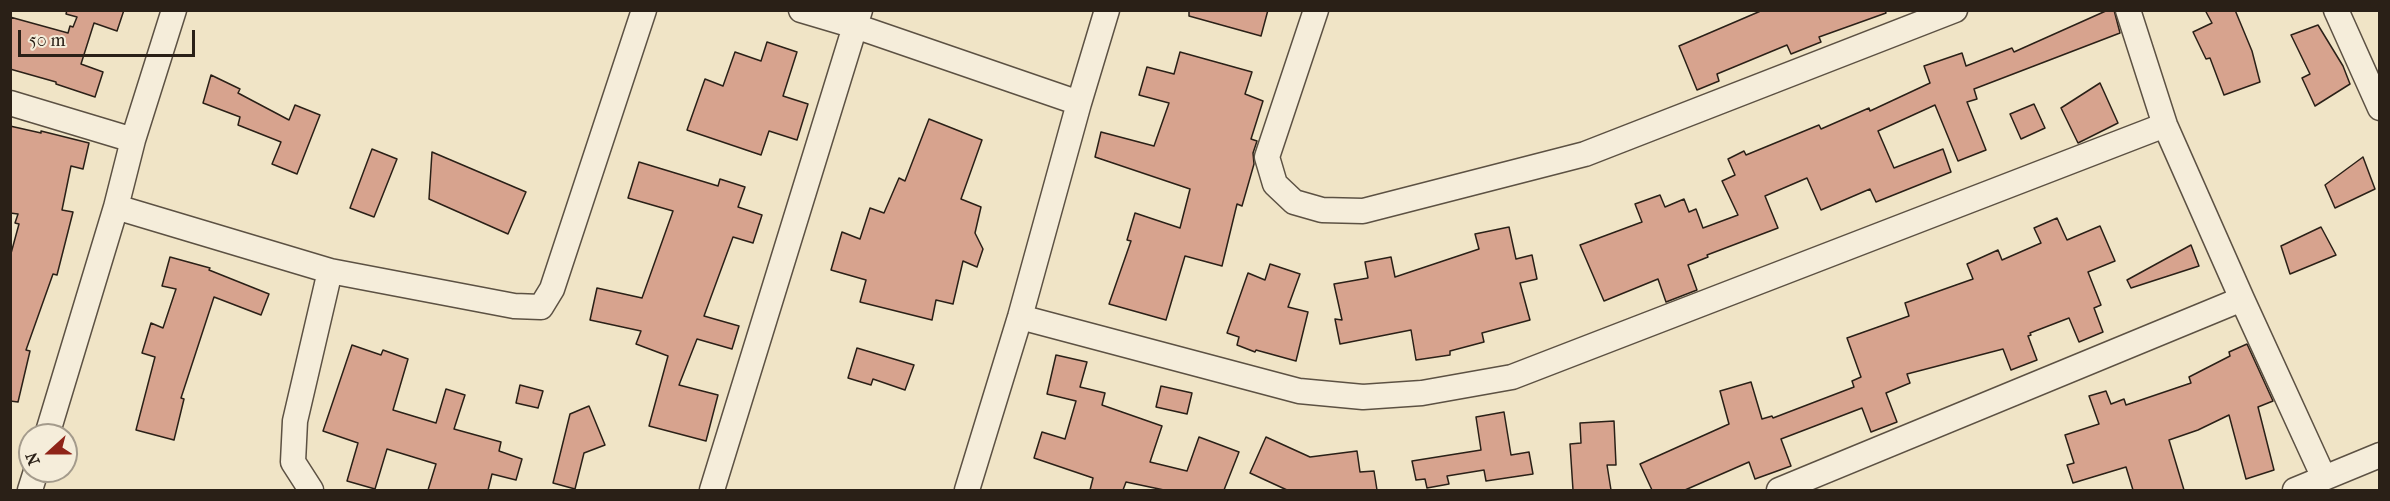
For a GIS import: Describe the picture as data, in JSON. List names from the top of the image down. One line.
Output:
{"scale_bar":"50 m","north":"left"}
